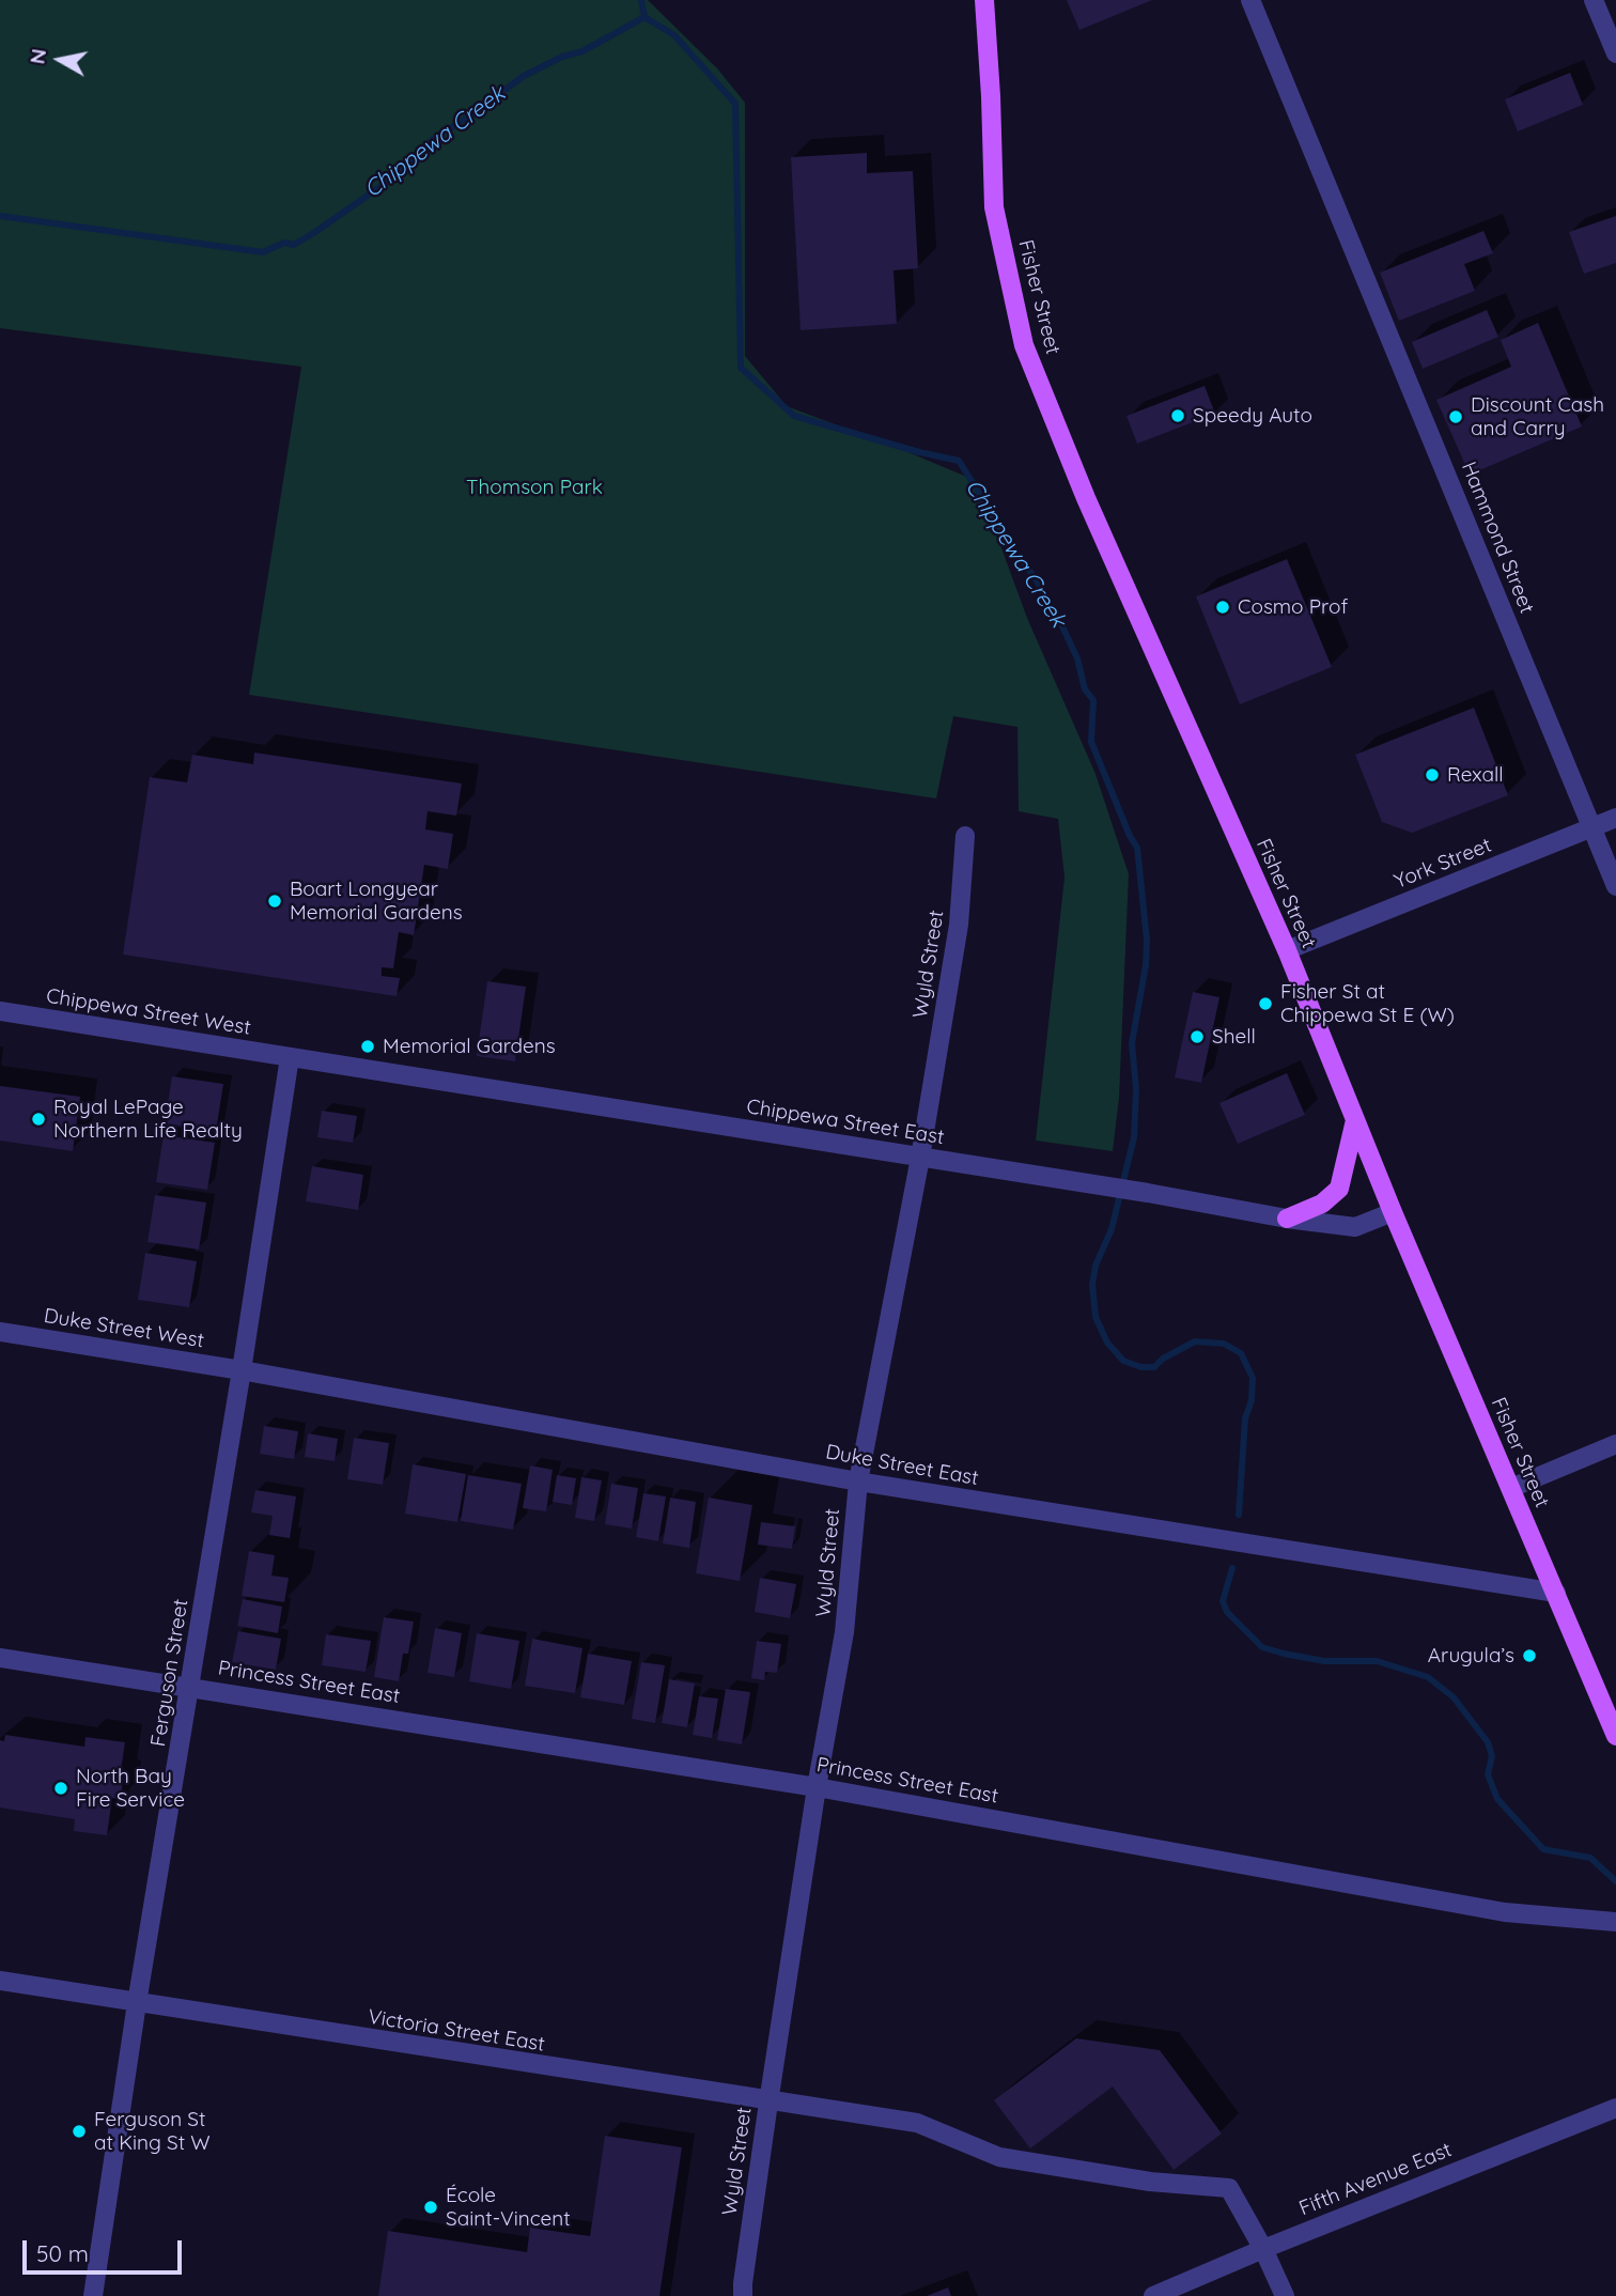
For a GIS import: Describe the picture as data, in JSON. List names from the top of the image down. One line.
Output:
{"streets":{"main road":["Fisher Street"],"street":["Hammond Street","York Street","Wyld Street","Chippewa Street West","Chippewa Street East","Duke Street West","Duke Street East","Ferguson Street","Princess Street East","Victoria Street East","Fifth Avenue East"]},"crossings":[["Fisher Street","York Street"],["Fisher Street","Chippewa Street East"],["Fisher Street","Duke Street East"],["Hammond Street","York Street"],["Wyld Street","Chippewa Street East"],["Wyld Street","Duke Street East"],["Wyld Street","Princess Street East"],["Wyld Street","Victoria Street East"],["Chippewa Street West","Chippewa Street East"],["Chippewa Street West","Ferguson Street"],["Chippewa Street East","Ferguson Street"],["Duke Street West","Duke Street East"],["Duke Street West","Ferguson Street"],["Duke Street East","Ferguson Street"],["Ferguson Street","Princess Street East"],["Ferguson Street","Victoria Street East"],["Victoria Street East","Fifth Avenue East"]],"water":["Chippewa Creek"],"parks":["Thomson Park"],"places":["Speedy Auto","Discount Cash and Carry","Cosmo Prof","Rexall","Boart Longyear Memorial Gardens","Fisher St at Chippewa St E (W)","Shell","Memorial Gardens","Royal LePage Northern Life Realty","Arugula’s","North Bay Fire Service","Ferguson St at King St W","École Saint-Vincent"],"scale_bar":"50 m","north":"left"}
